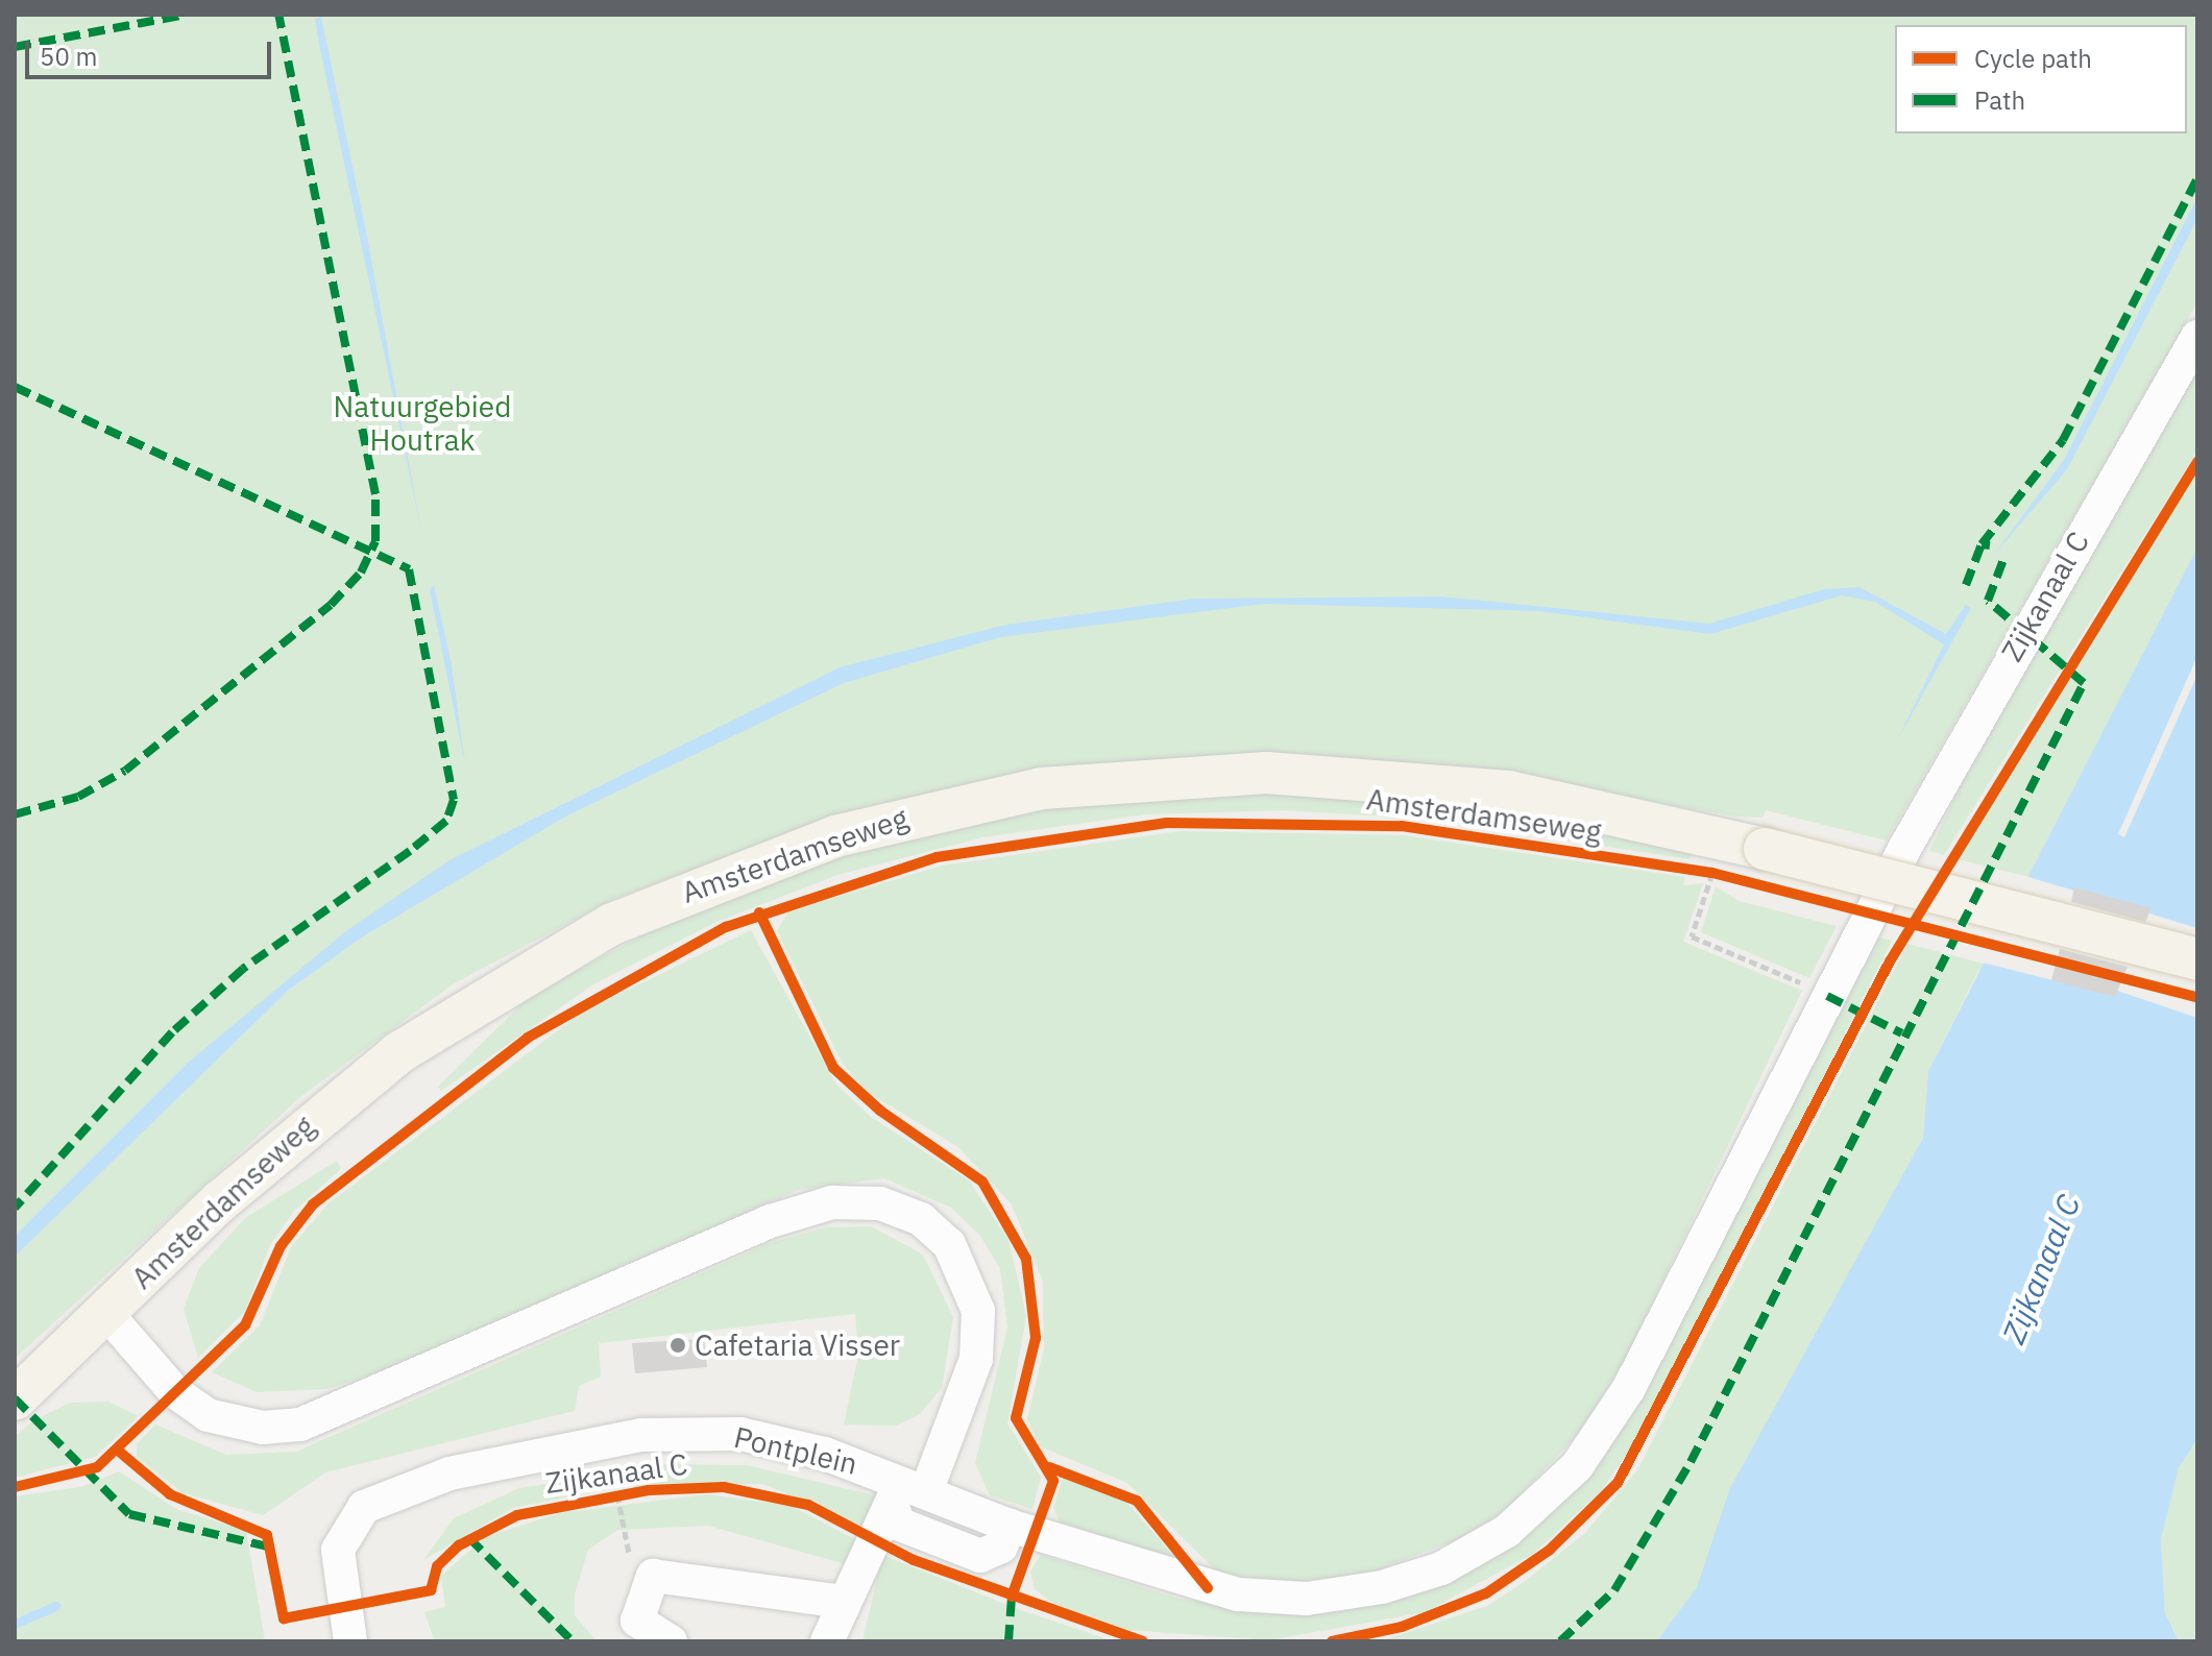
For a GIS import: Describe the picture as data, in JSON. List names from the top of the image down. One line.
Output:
{"streets":{"main road":["Amsterdamseweg"],"street":["Zijkanaal C","Pontplein"]},"crossings":[["Zijkanaal C","Pontplein"]],"water":["Zijkanaal C"],"parks":["Natuurgebied Houtrak"],"places":["Cafetaria Visser"],"legend":["Cycle path","Path"],"scale_bar":"50 m"}
